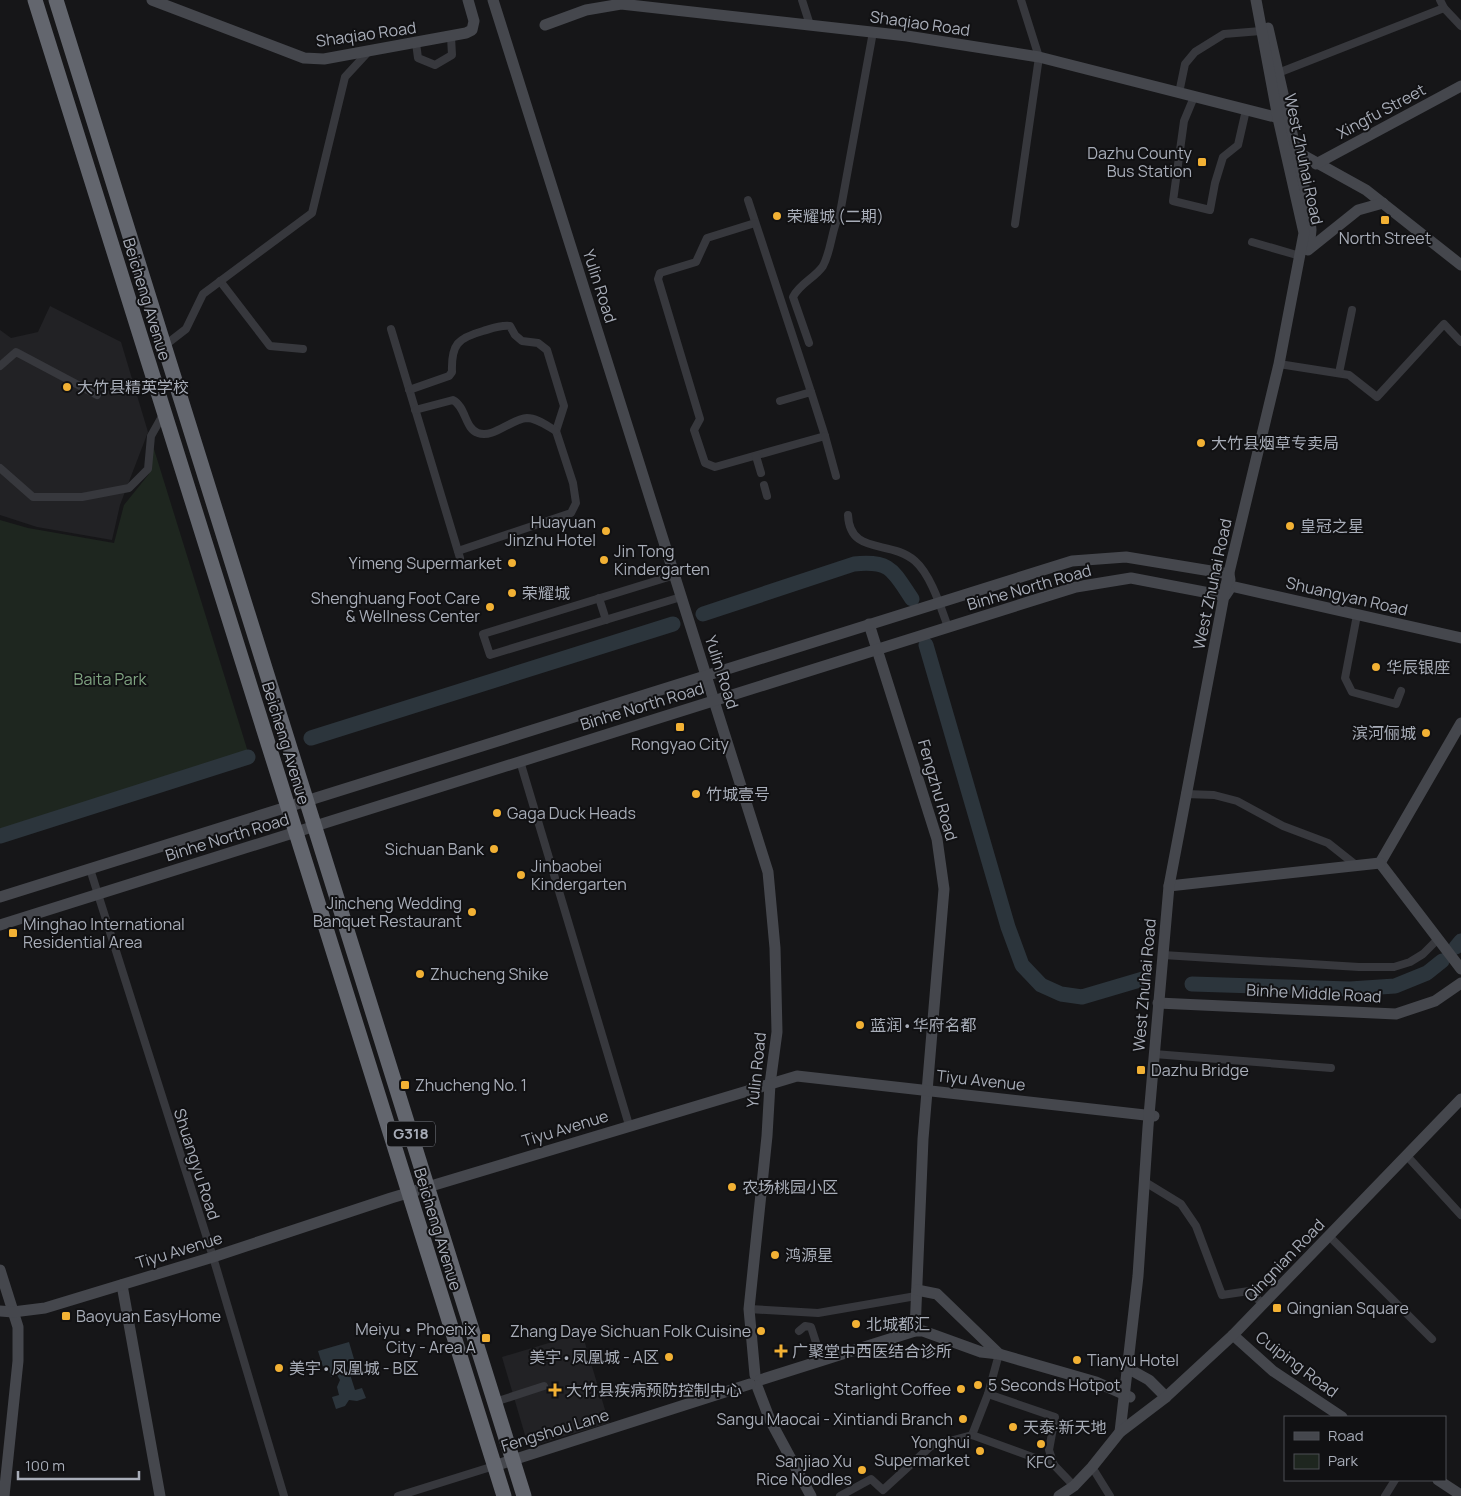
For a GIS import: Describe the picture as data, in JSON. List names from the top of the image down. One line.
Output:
{"streets":{"highway":["Beicheng Avenue","G318"],"street":["Shaqiao Road","Xingfu Street","West Zhuhai Road","Yulin Road","Binhe North Road","Shuangyan Road","Fengzhu Road","Binhe Middle Road","Tiyu Avenue","Shuangyu Road","Qingnian Road","Cuiping Road","Fengshou Lane"]},"crossings":[["Shaqiao Road","West Zhuhai Road"],["West Zhuhai Road","Binhe North Road"],["West Zhuhai Road","Shuangyan Road"],["West Zhuhai Road","Binhe Middle Road"],["West Zhuhai Road","Tiyu Avenue"],["West Zhuhai Road","Qingnian Road"],["Yulin Road","Binhe North Road"],["Yulin Road","Tiyu Avenue"],["Yulin Road","Fengshou Lane"],["Beicheng Avenue","Binhe North Road"],["Beicheng Avenue","Tiyu Avenue"],["Beicheng Avenue","Fengshou Lane"],["Binhe North Road","Shuangyan Road"],["Binhe North Road","Fengzhu Road"],["Binhe North Road","Shuangyu Road"],["Fengzhu Road","Tiyu Avenue"],["Fengzhu Road","Fengshou Lane"],["Tiyu Avenue","Shuangyu Road"],["Qingnian Road","Cuiping Road"]],"parks":["Baita Park"],"places":{"transit":["Dazhu County Bus Station","North Street","Rongyao City","Minghao International Residential Area","Dazhu Bridge","Zhucheng No. 1","Qingnian Square","Baoyuan EasyHome","Meiyu • Phoenix City - Area A"],"other":["荣耀城 (二期)","大竹县精英学校","大竹县烟草专卖局","皇冠之星","Huayuan Jinzhu Hotel","Jin Tong Kindergarten","Yimeng Supermarket","荣耀城","Shenghuang Foot Care & Wellness Center","华辰银座","滨河俪城","竹城壹号","Gaga Duck Heads","Sichuan Bank","Jinbaobei Kindergarten","Jincheng Wedding Banquet Restaurant","Zhucheng Shike","蓝润•华府名都","农场桃园小区","鸿源星","北城都汇","Zhang Daye Sichuan Folk Cuisine","美宇•凤凰城 - A区","Tianyu Hotel","美宇•凤凰城 - B区","5 Seconds Hotpot","Starlight Coffee","Sangu Maocai - Xintiandi Branch","天泰·新天地","KFC","Yonghui Supermarket","Sanjiao Xu Rice Noodles"],"health":["广聚堂中西医结合诊所","大竹县疾病预防控制中心"]},"legend":["Road","Park"],"scale_bar":"100 m"}
